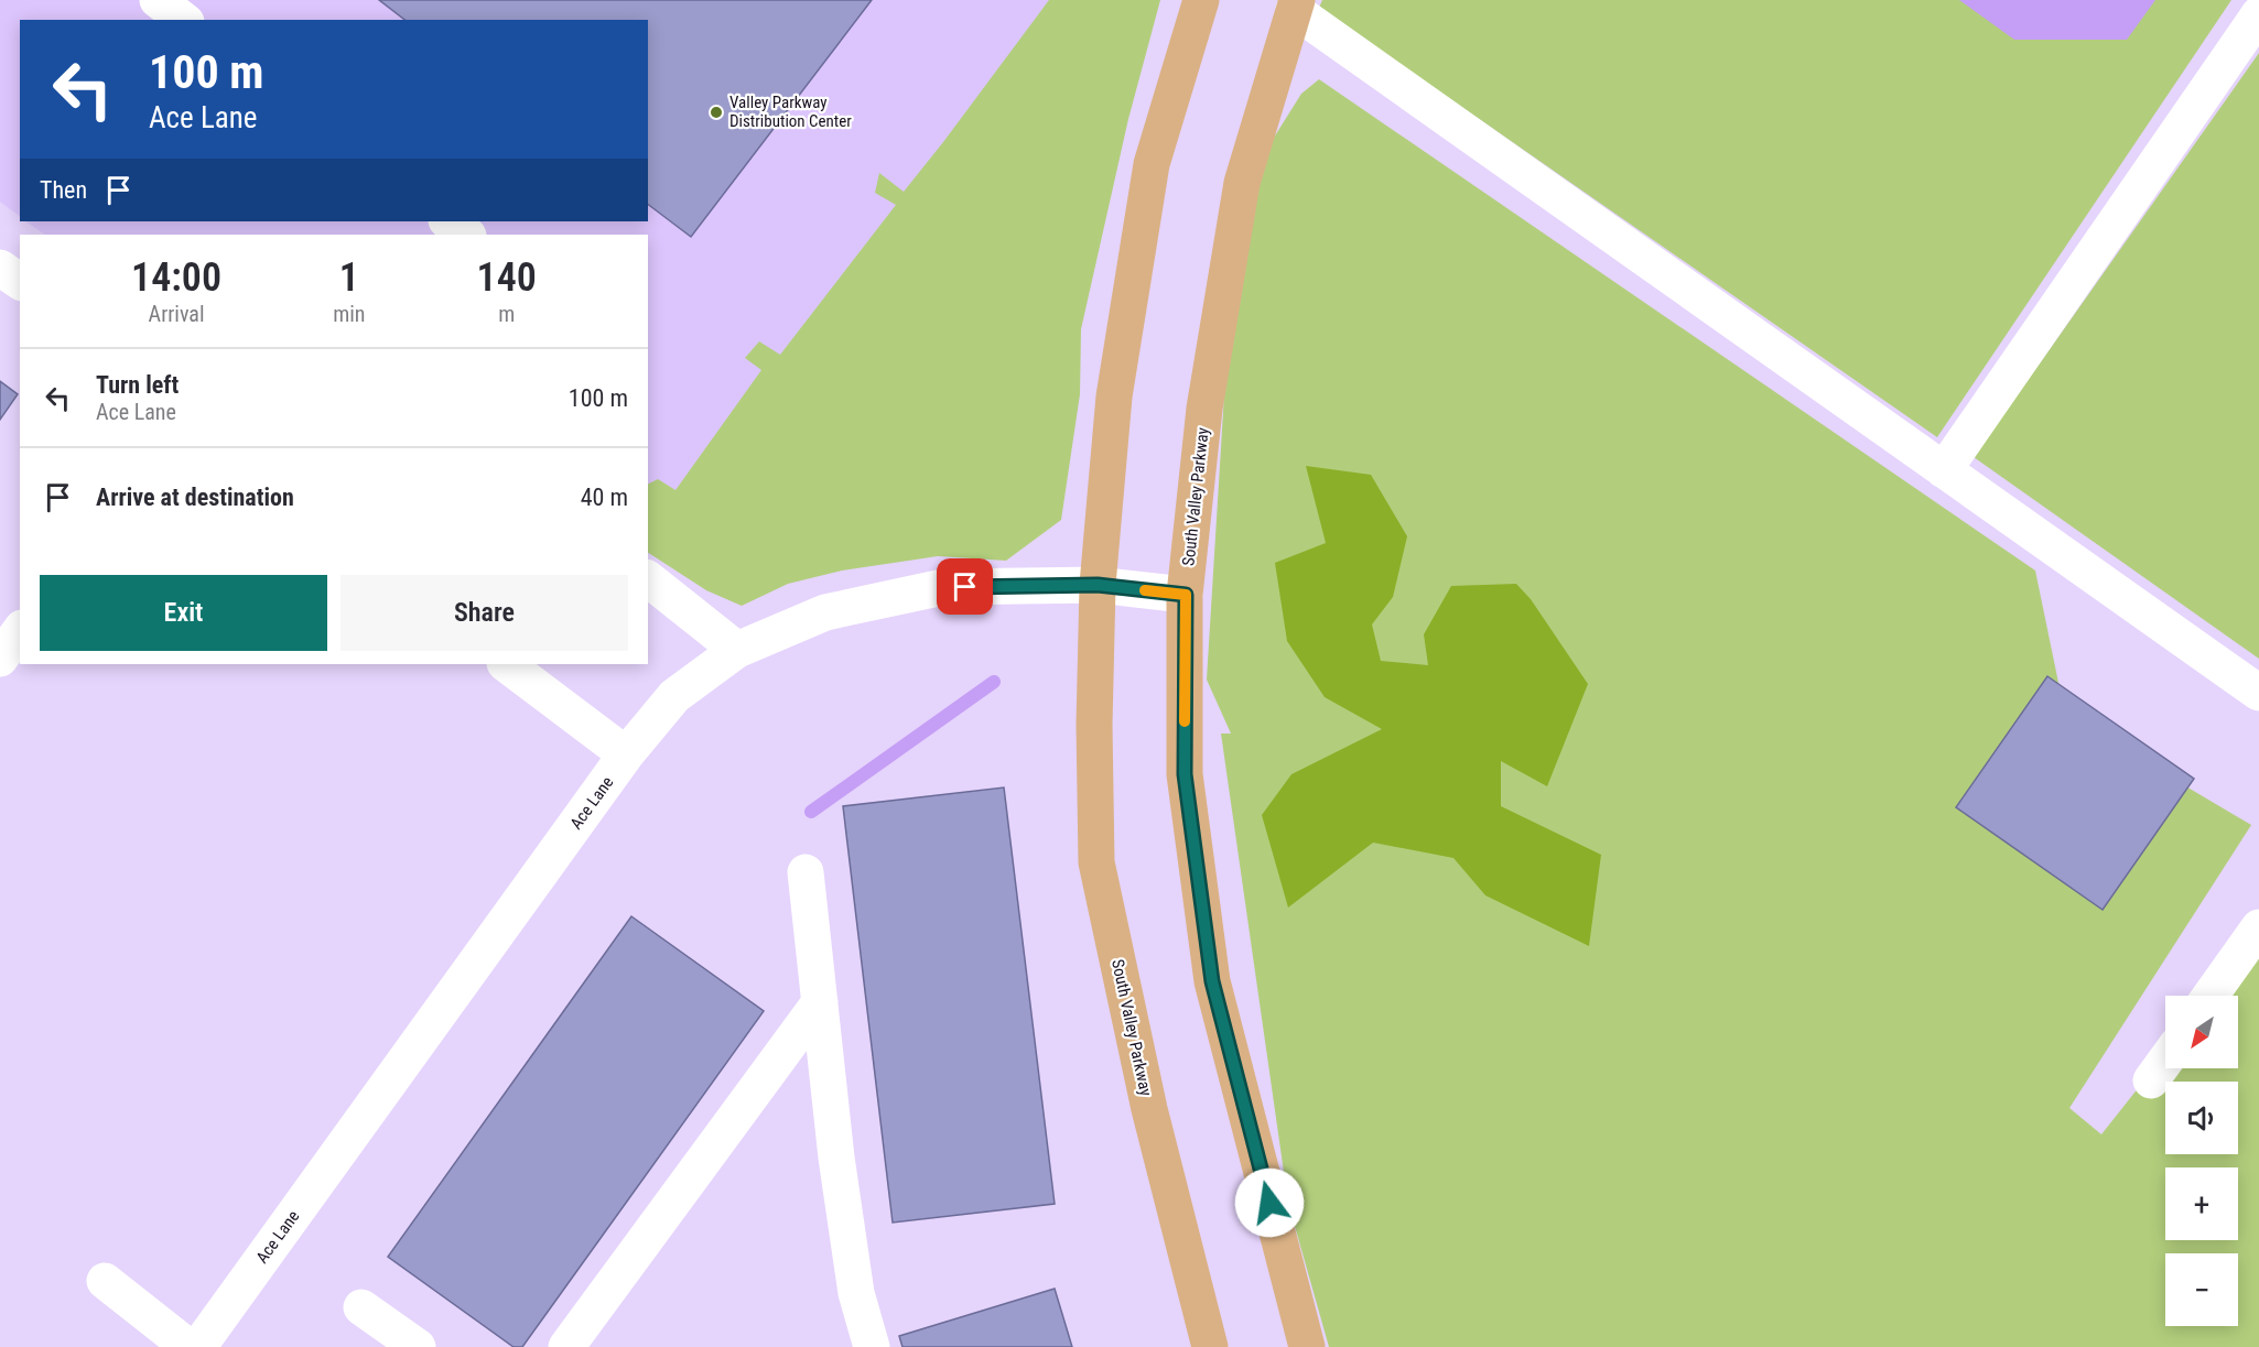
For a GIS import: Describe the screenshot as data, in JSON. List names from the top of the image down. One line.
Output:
{"streets":{"main road":["South Valley Parkway"],"street":["Ace Lane"]},"crossings":[["South Valley Parkway","Ace Lane"]],"places":["Valley Parkway Distribution Center"],"north":"bottom left","page":{"turn":["100 m","Ace Lane"],"then":"Then","eta":["14:00","Arrival","1","min","140","m"],"list":[{"name":"Turn left","note":"Ace Lane","value":"100 m"},{"name":"Arrive at destination","value":"40 m"}],"buttons":["Exit","Share"],"map_buttons":["+","−"]}}
